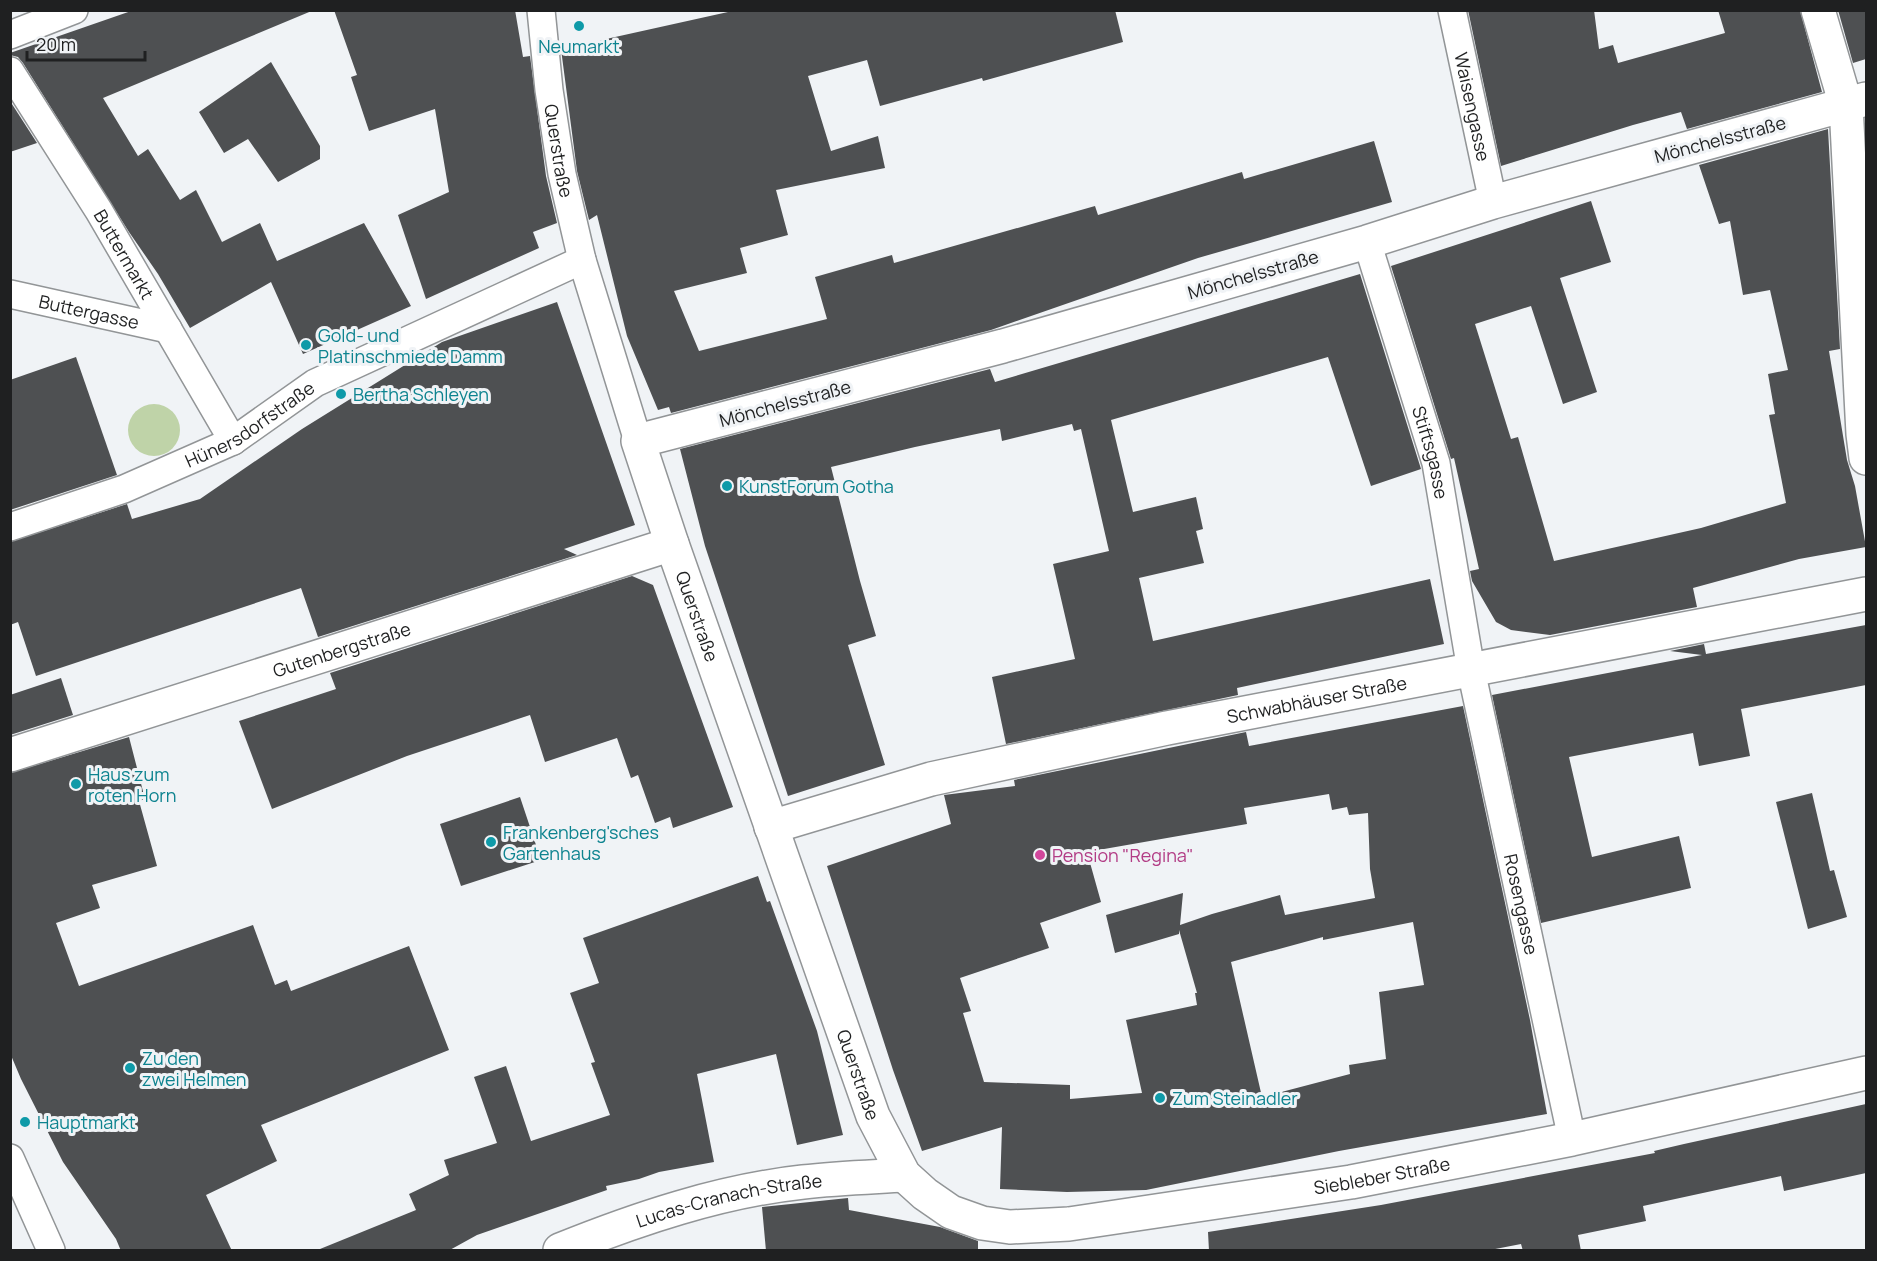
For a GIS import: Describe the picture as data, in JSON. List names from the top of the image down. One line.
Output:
{"streets":{"street":["Waisengasse","Mönchelsstraße","Querstraße","Buttermarkt","Buttergasse","Hünersdorfstraße","Stiftsgasse","Gutenbergstraße","Schwabhäuser Straße","Rosengasse","Siebleber Straße","Lucas-Cranach-Straße"]},"crossings":[["Waisengasse","Mönchelsstraße"],["Mönchelsstraße","Querstraße"],["Mönchelsstraße","Stiftsgasse"],["Querstraße","Hünersdorfstraße"],["Querstraße","Gutenbergstraße"],["Querstraße","Schwabhäuser Straße"],["Querstraße","Siebleber Straße"],["Querstraße","Lucas-Cranach-Straße"],["Buttermarkt","Buttergasse"],["Buttermarkt","Hünersdorfstraße"],["Stiftsgasse","Schwabhäuser Straße"],["Stiftsgasse","Rosengasse"],["Schwabhäuser Straße","Rosengasse"],["Rosengasse","Siebleber Straße"],["Siebleber Straße","Lucas-Cranach-Straße"]],"places":["Neumarkt","Gold- und Platinschmiede Damm","Bertha Schleyen","KunstForum Gotha","Haus zum roten Horn","Frankenberg'sches Gartenhaus","Pension \"Regina\"","Zu den zwei Helmen","Zum Steinadler","Hauptmarkt"],"scale_bar":"20 m"}
